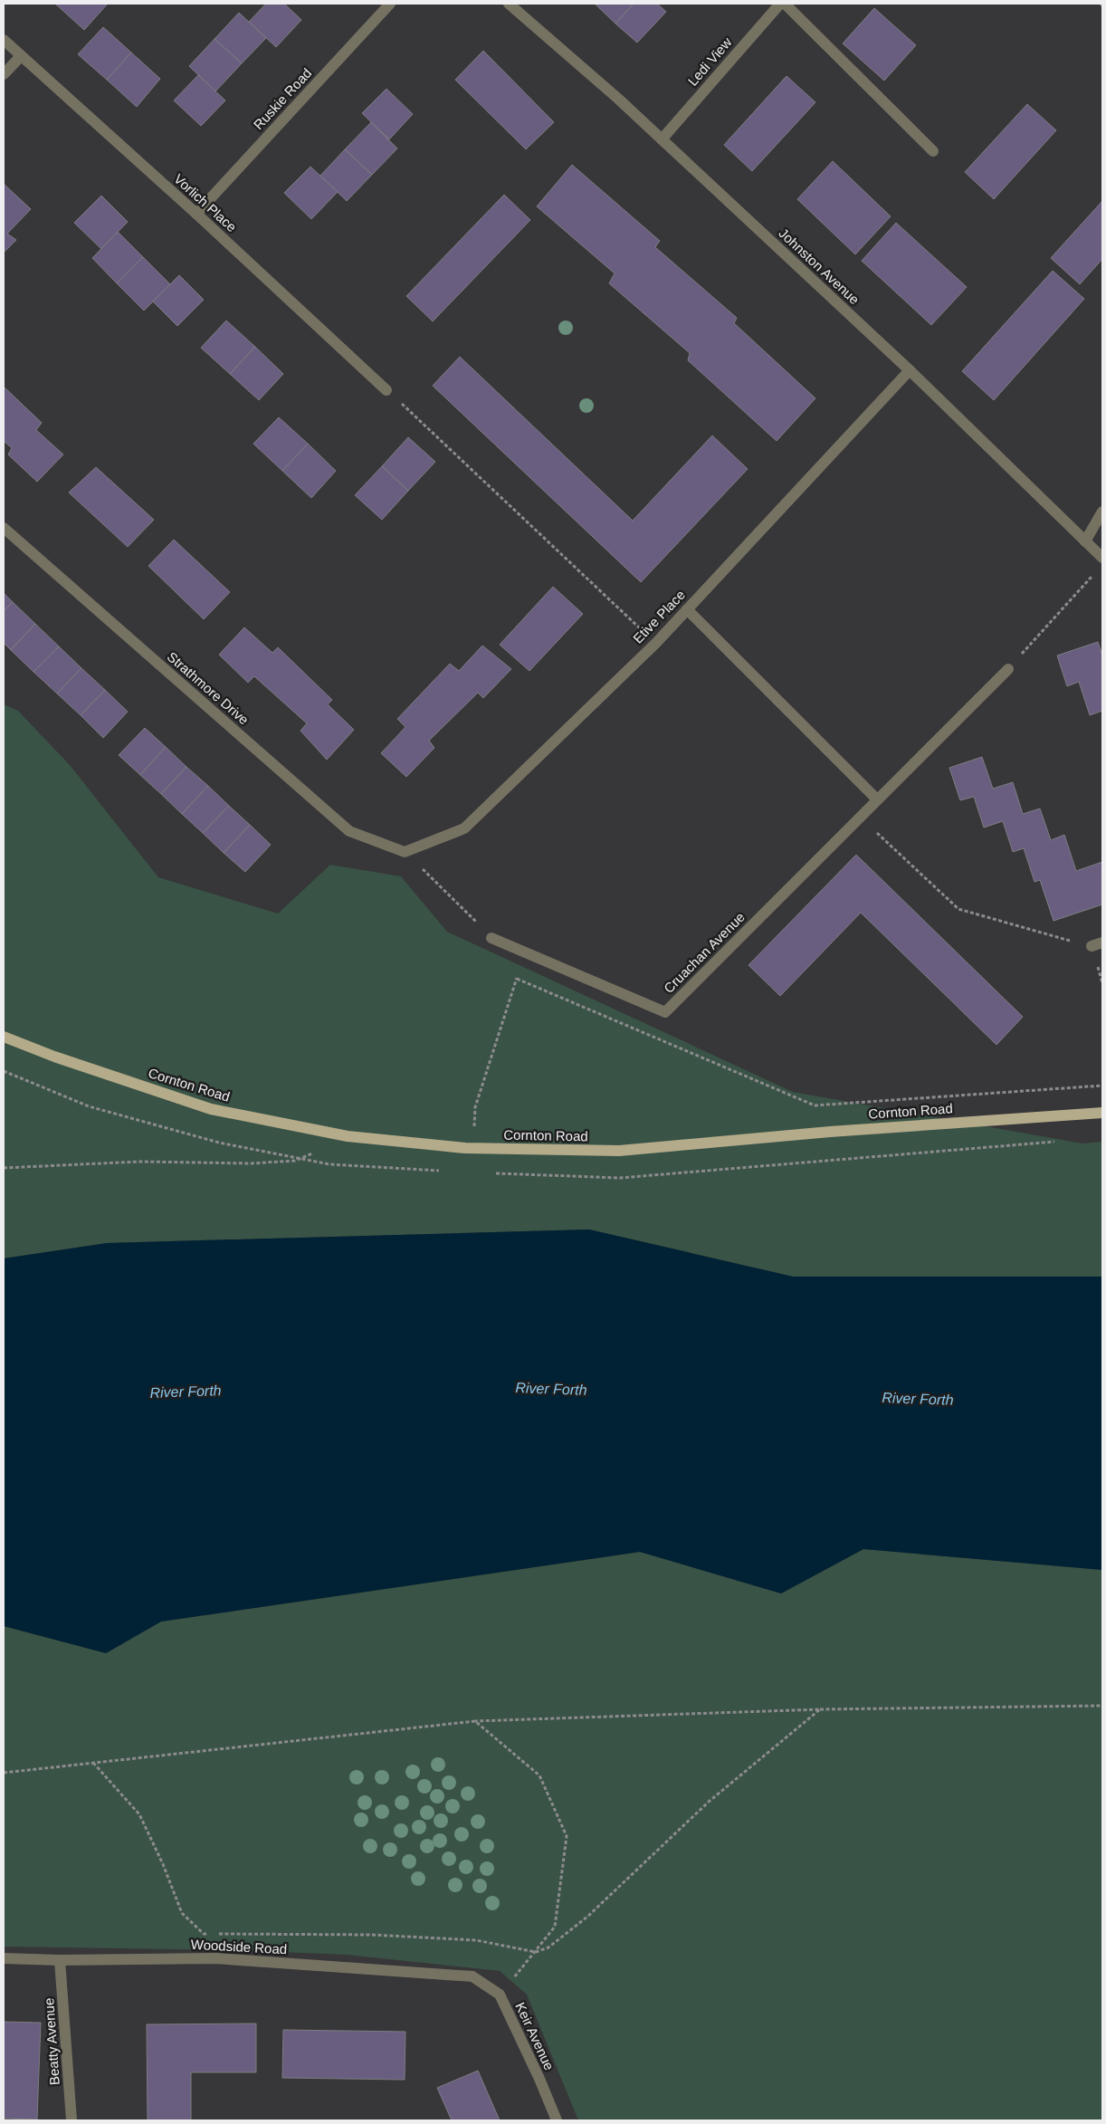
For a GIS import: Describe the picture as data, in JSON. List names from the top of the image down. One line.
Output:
{"streets":{"main road":["Cornton Road"],"street":["Ledi View","Ruskie Road","Vorlich Place","Johnston Avenue","Etive Place","Strathmore Drive","Cruachan Avenue","Woodside Road","Keir Avenue","Beatty Avenue"]},"crossings":[["Ledi View","Johnston Avenue"],["Ruskie Road","Vorlich Place"],["Johnston Avenue","Etive Place"],["Etive Place","Strathmore Drive"],["Woodside Road","Keir Avenue"],["Woodside Road","Beatty Avenue"]],"water":["River Forth"]}
